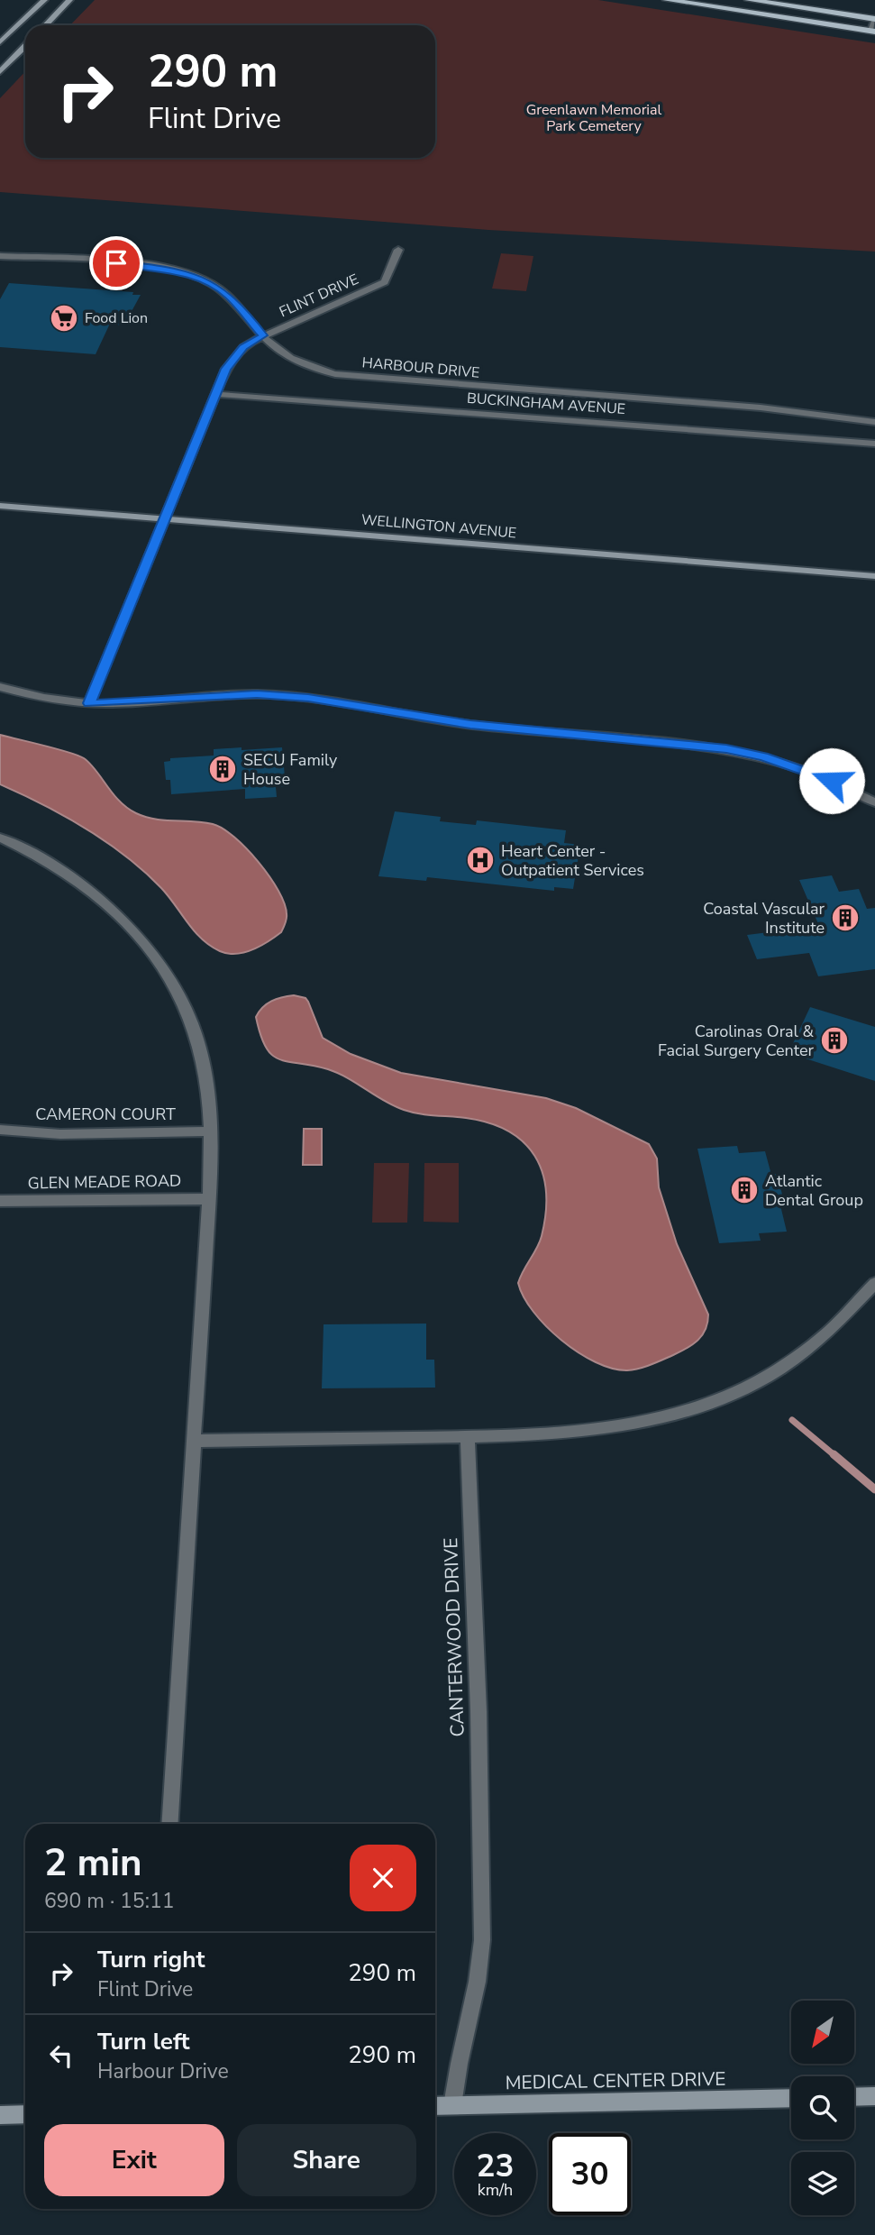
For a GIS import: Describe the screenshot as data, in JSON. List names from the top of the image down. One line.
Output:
{"streets":{"street":["FLINT DRIVE","HARBOUR DRIVE","BUCKINGHAM AVENUE","WELLINGTON AVENUE","CAMERON COURT","GLEN MEADE ROAD","CANTERWOOD DRIVE","MEDICAL CENTER DRIVE"]},"crossings":[["FLINT DRIVE","HARBOUR DRIVE"],["FLINT DRIVE","BUCKINGHAM AVENUE"],["FLINT DRIVE","WELLINGTON AVENUE"],["CANTERWOOD DRIVE","MEDICAL CENTER DRIVE"]],"parks":["Greenlawn Memorial Park Cemetery"],"places":{"supermarket":["Food Lion"],"building":["SECU Family House","Coastal Vascular Institute","Carolinas Oral & Facial Surgery Center","Atlantic Dental Group"],"hospital":["Heart Center - Outpatient Services"]},"north":"bottom left","page":{"turn":["290 m","Flint Drive"],"heading":["2 min","690 m · 15:11"],"list":[{"name":"Turn right","note":"Flint Drive","value":"290 m"},{"name":"Turn left","note":"Harbour Drive","value":"290 m"}],"buttons":["Exit","Share"],"speed":"23 km/h","limit":"30"}}
